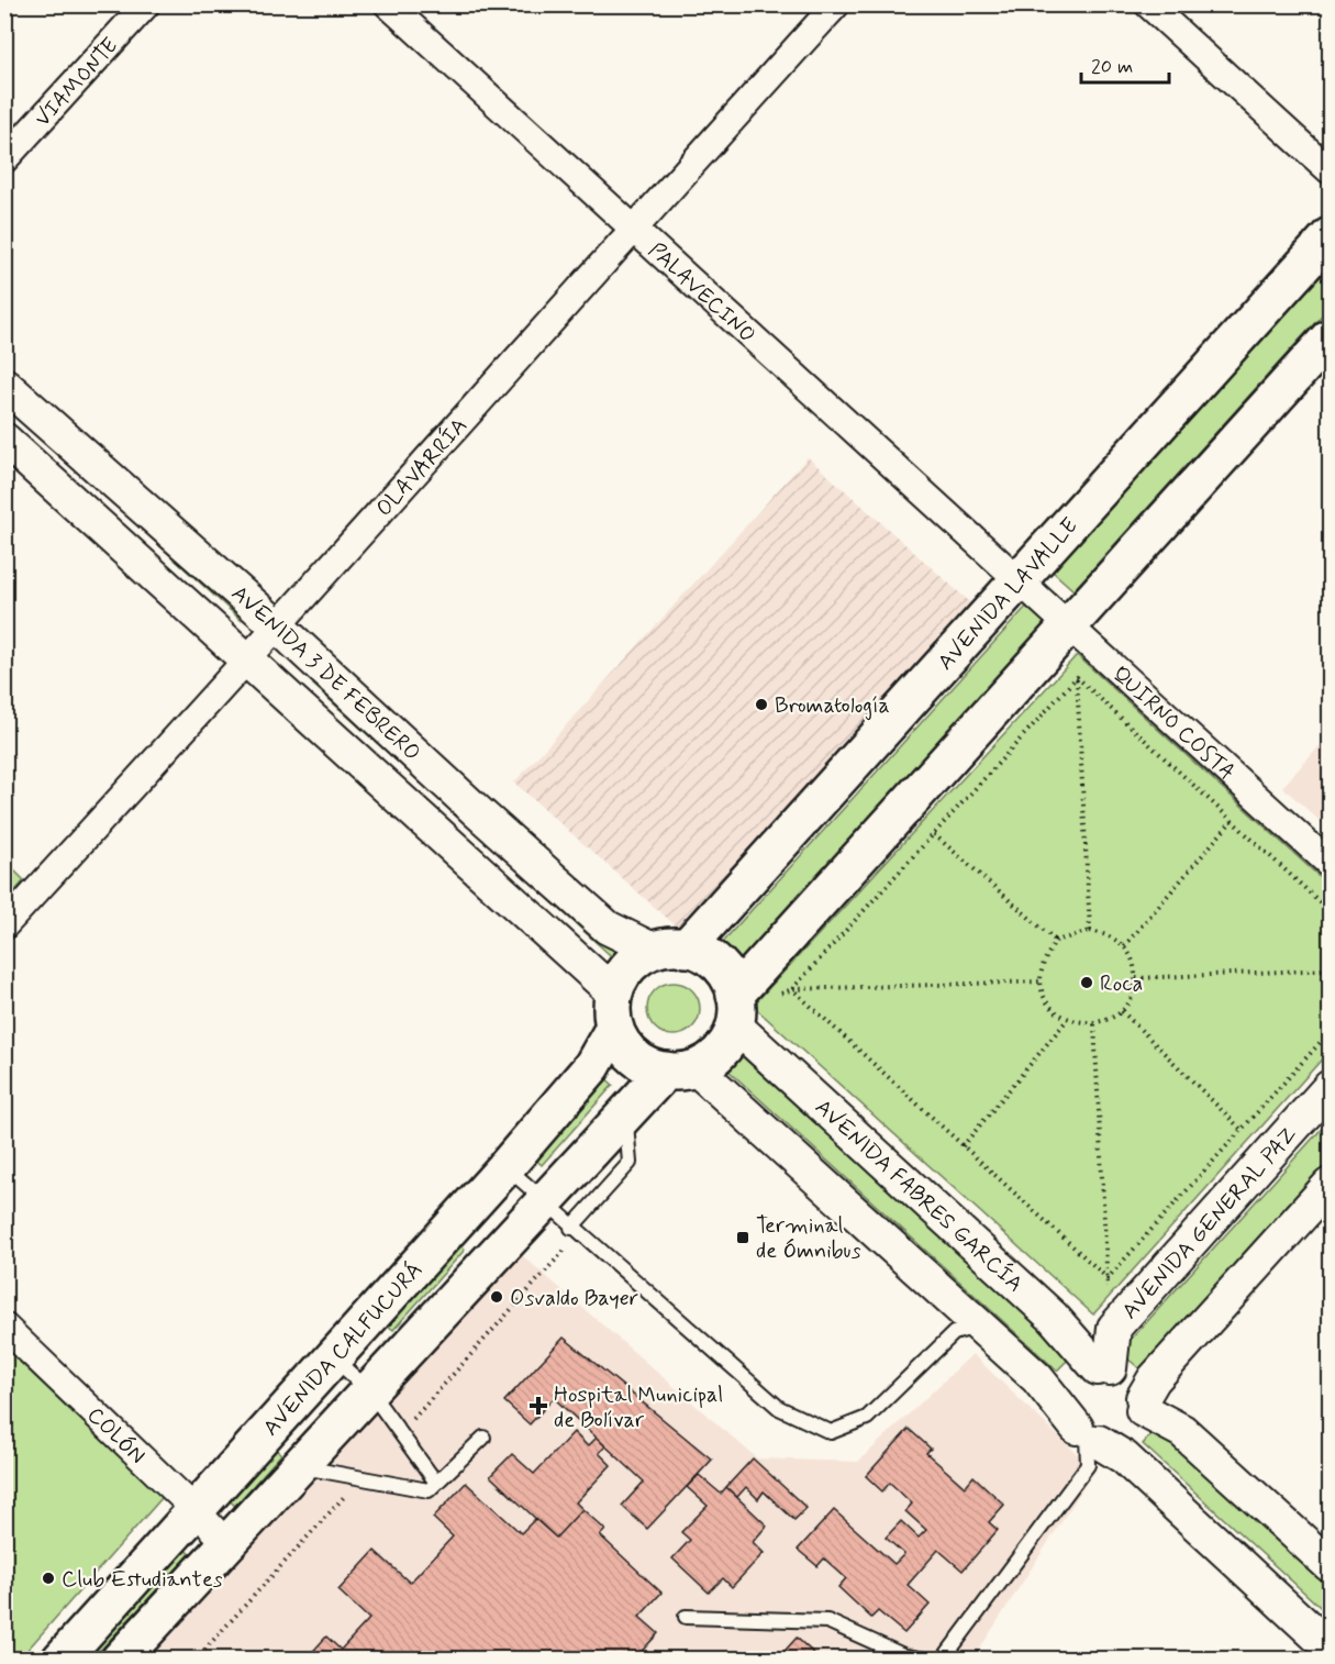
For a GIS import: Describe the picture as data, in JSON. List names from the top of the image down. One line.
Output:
{"streets":{"main road":["AVENIDA LAVALLE","AVENIDA CALFUCURÁ"],"street":["VIAMONTE","PALAVECINO","OLAVARRÍA","AVENIDA 3 DE FEBRERO","QUIRNO COSTA","AVENIDA FABRES GARCÍA","AVENIDA GENERAL PAZ","COLÓN"]},"crossings":[["PALAVECINO","OLAVARRÍA"],["PALAVECINO","AVENIDA LAVALLE"],["PALAVECINO","QUIRNO COSTA"],["OLAVARRÍA","AVENIDA 3 DE FEBRERO"],["AVENIDA LAVALLE","AVENIDA 3 DE FEBRERO"],["AVENIDA LAVALLE","QUIRNO COSTA"],["AVENIDA LAVALLE","AVENIDA FABRES GARCÍA"],["AVENIDA LAVALLE","AVENIDA CALFUCURÁ"],["AVENIDA 3 DE FEBRERO","AVENIDA FABRES GARCÍA"],["AVENIDA 3 DE FEBRERO","AVENIDA CALFUCURÁ"],["AVENIDA FABRES GARCÍA","AVENIDA GENERAL PAZ"],["AVENIDA FABRES GARCÍA","AVENIDA CALFUCURÁ"],["AVENIDA CALFUCURÁ","COLÓN"]],"places":{"other":["Bromatología","Roca","Osvaldo Bayer","Club Estudiantes"],"transit":["Terminal de Ómnibus"],"health":["Hospital Municipal de Bolívar"]},"scale_bar":"20 m"}
